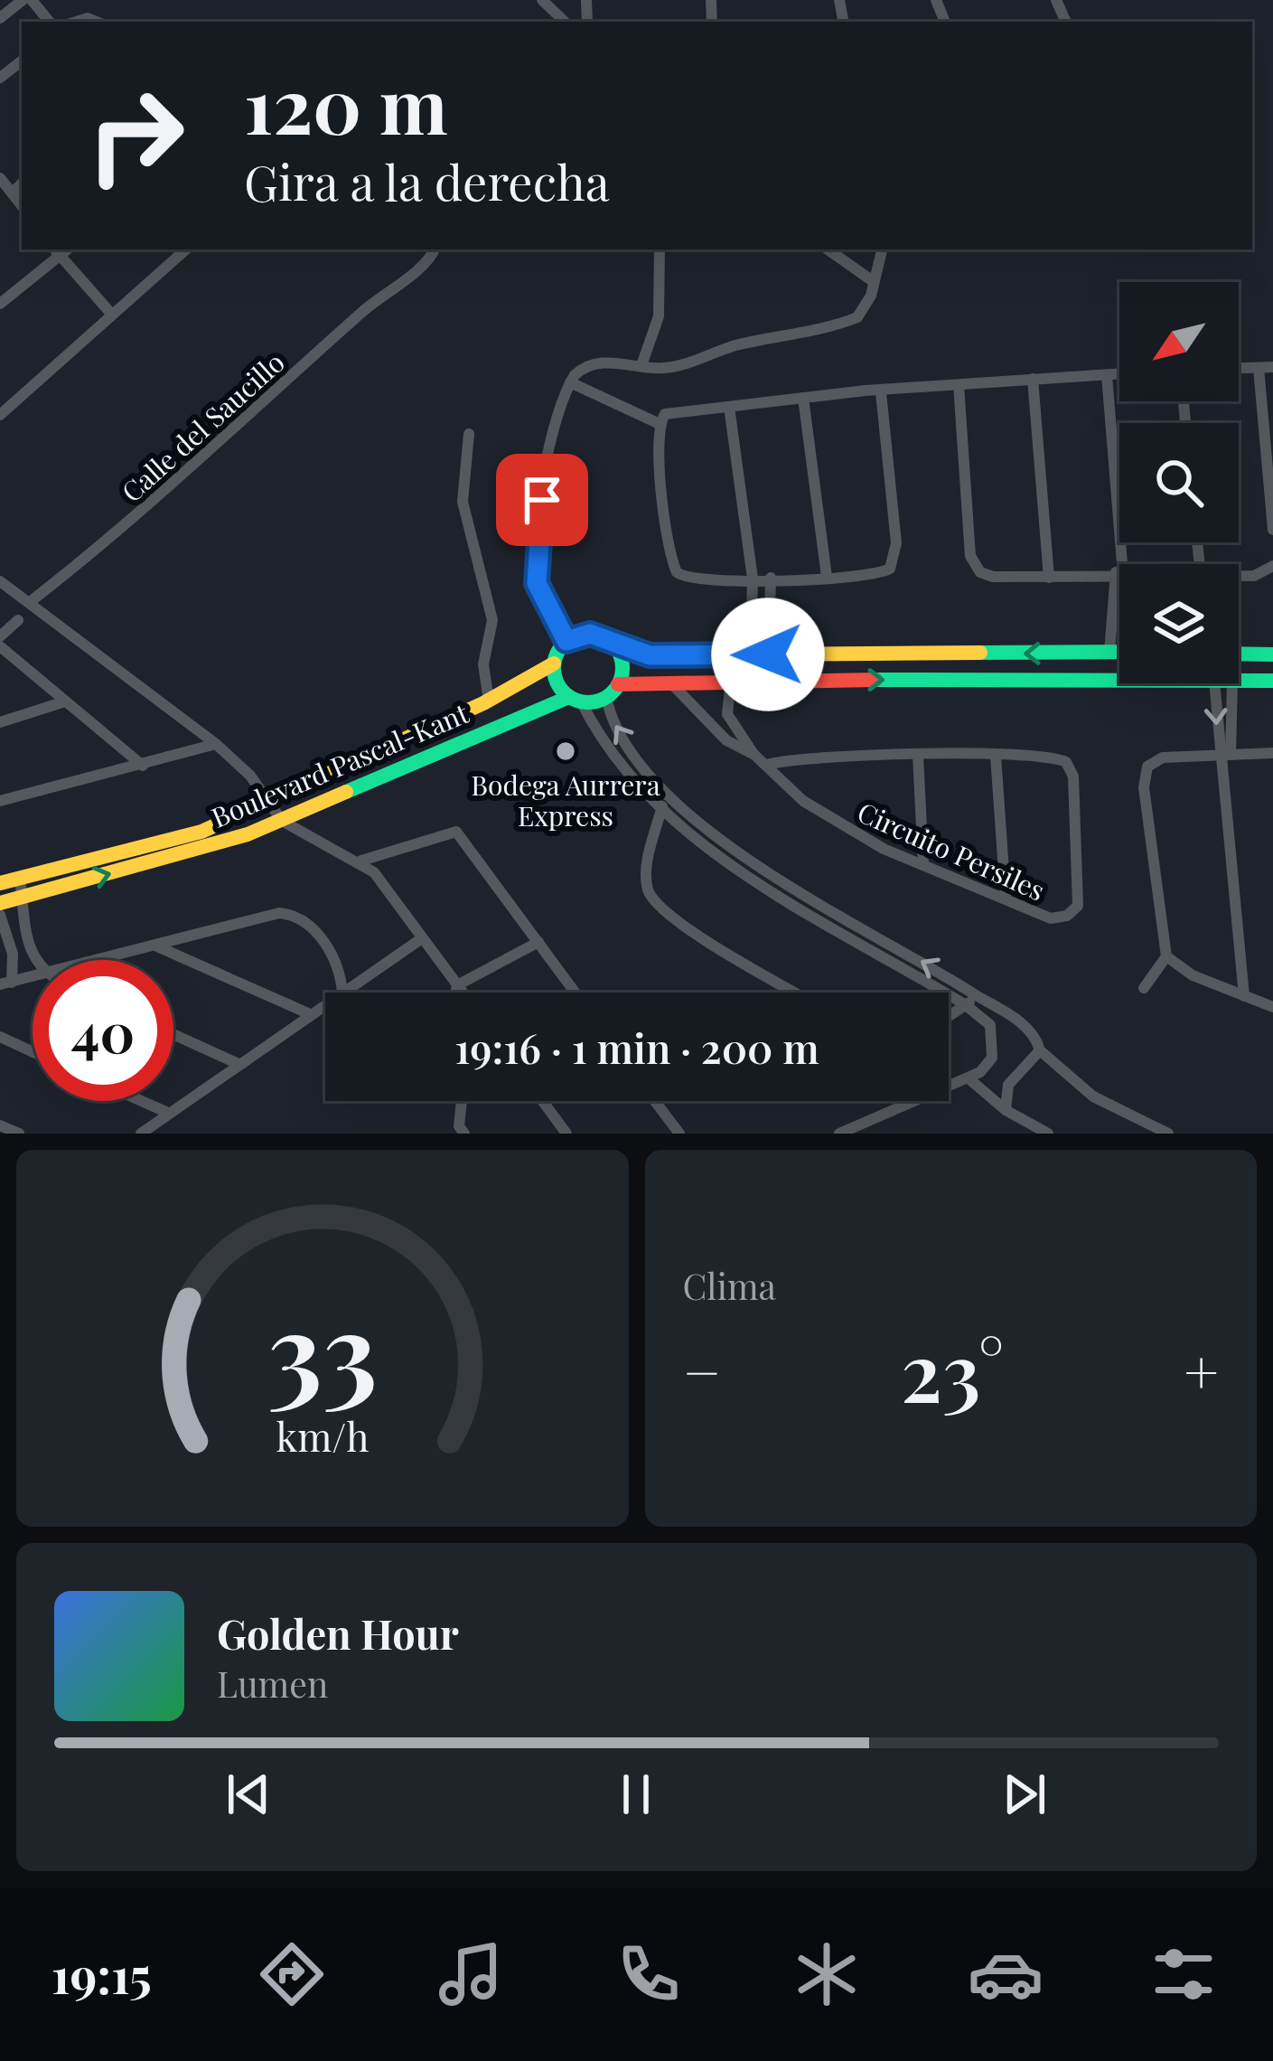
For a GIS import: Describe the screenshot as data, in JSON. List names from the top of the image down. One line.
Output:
{"streets":{"street":["Calle del Saucillo","Boulevard Pascal-Kant","Circuito Persiles"]},"places":["Bodega Aurrera Express"],"north":"bottom left","page":{"turn":["120 m","Gira a la derecha"],"limit":"40","trip":"19:16 · 1 min · 200 m","tile":"Clima","heat":["−","23°","+"],"song":["Golden Hour","Lumen"],"tabs":"19:15","gauge":["33","km/h"]}}
